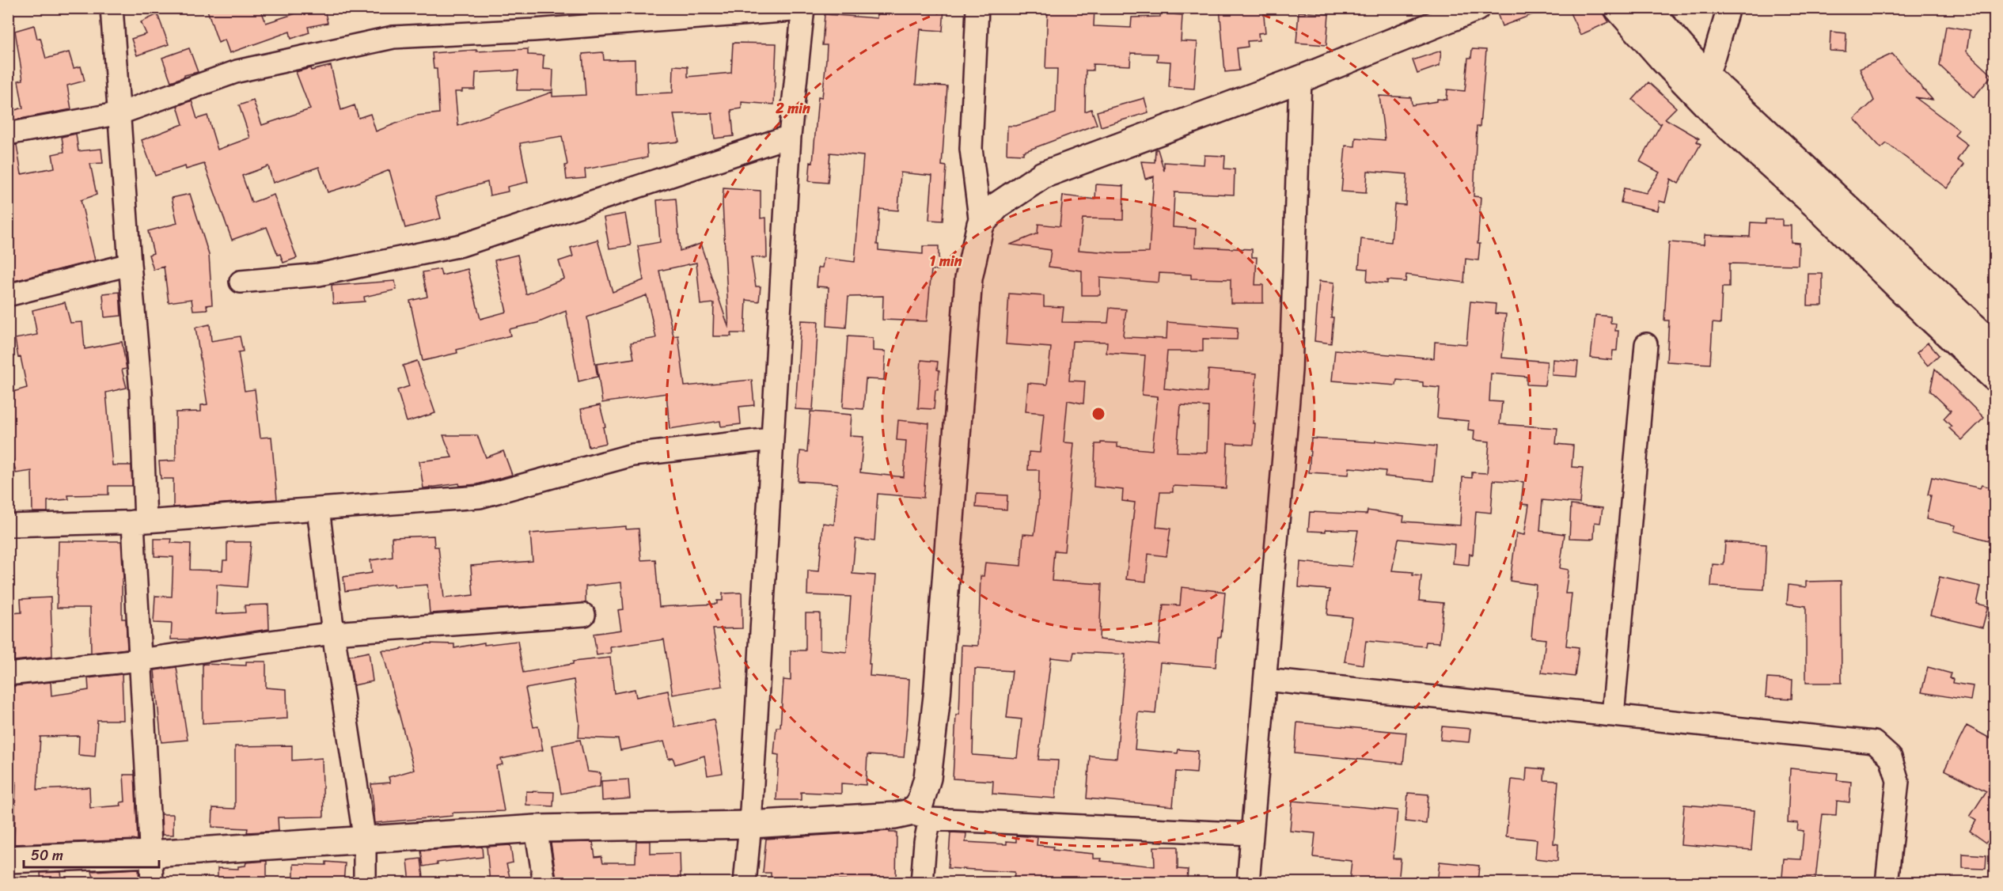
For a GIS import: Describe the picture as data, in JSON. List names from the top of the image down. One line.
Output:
{"scale_bar":"50 m","rings":["2 min","1 min"]}
